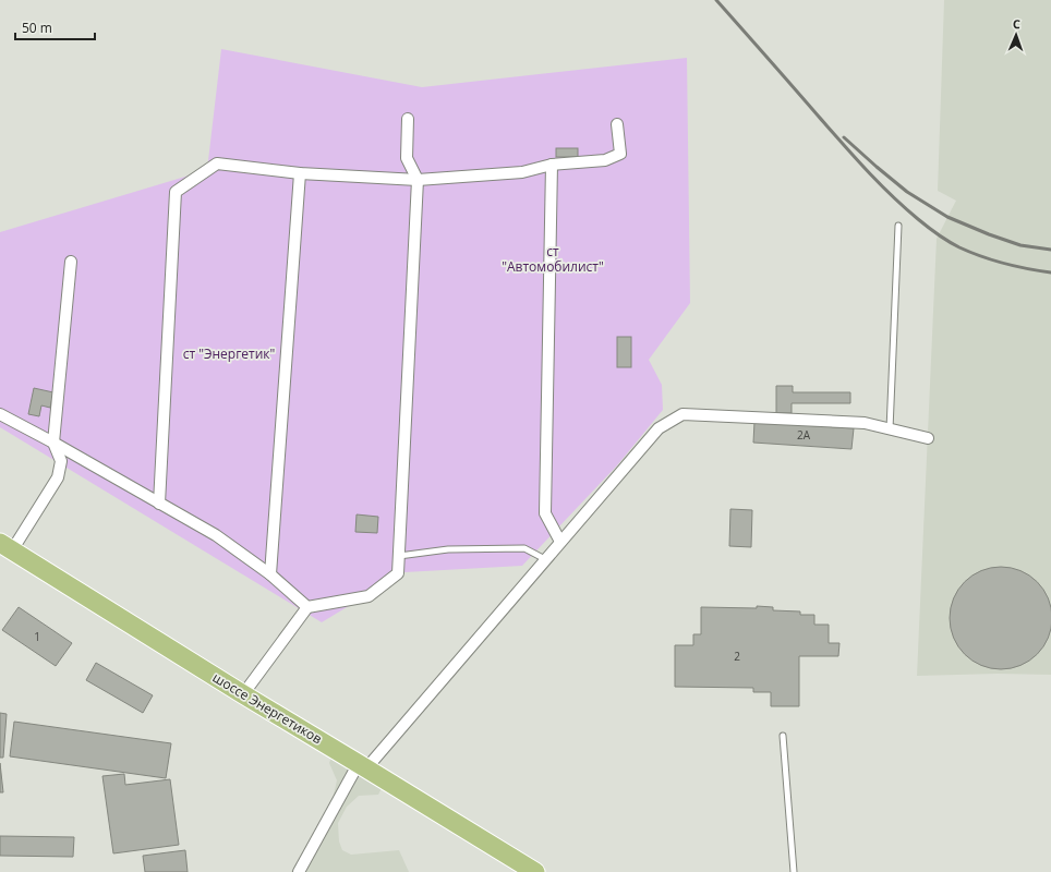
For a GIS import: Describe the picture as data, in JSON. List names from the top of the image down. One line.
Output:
{"streets":{"main road":["шоссе Энергетиков"]},"parks":["ст \"Автомобилист\"","ст \"Энергетик\""],"house_numbers":["2А","1","2"],"scale_bar":"50 m","north":"top"}
